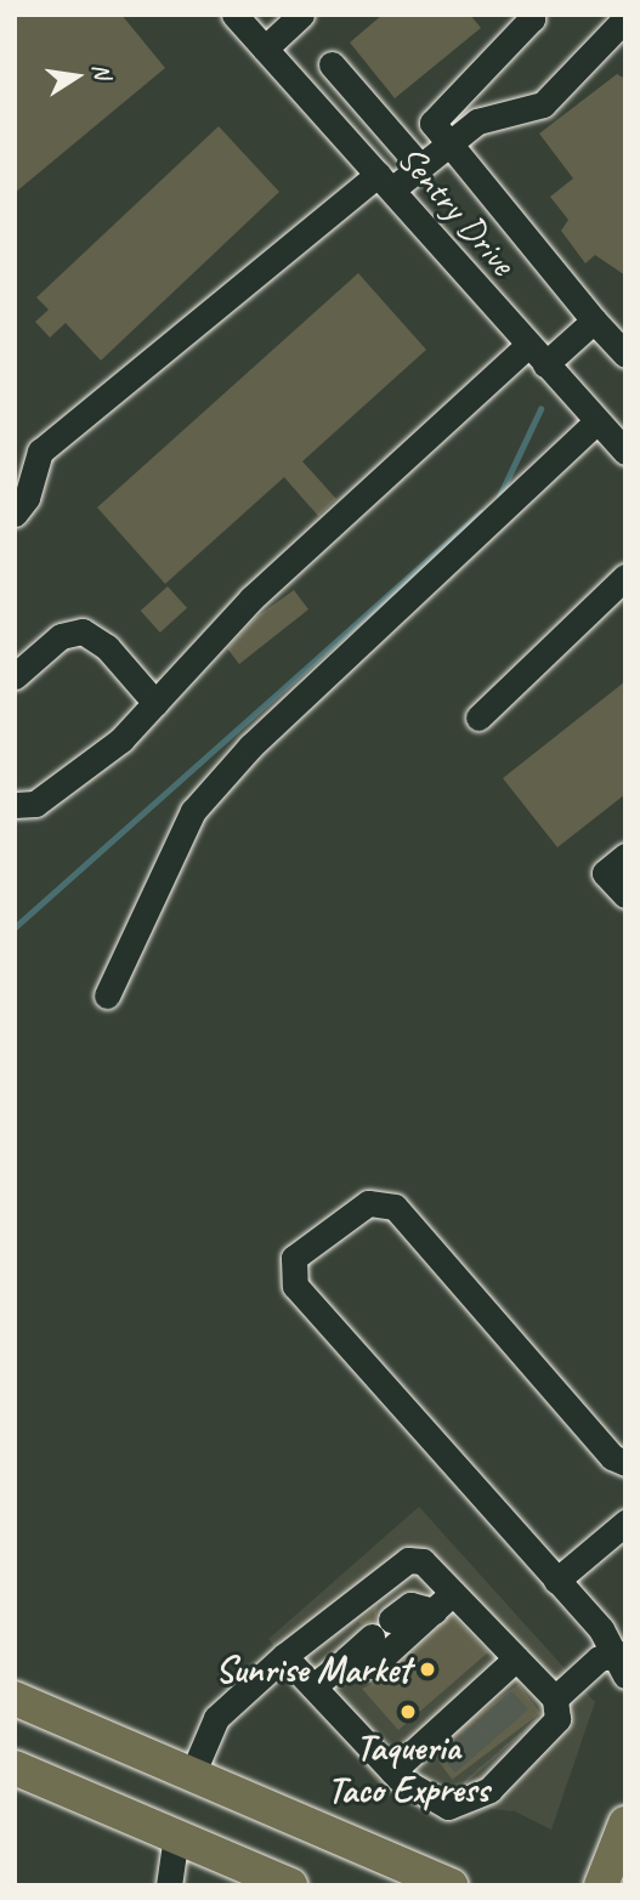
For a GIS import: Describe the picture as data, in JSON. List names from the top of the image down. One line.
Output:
{"streets":{"street":["Sentry Drive"]},"places":["Sunrise Market","Taqueria Taco Express"],"north":"right"}
